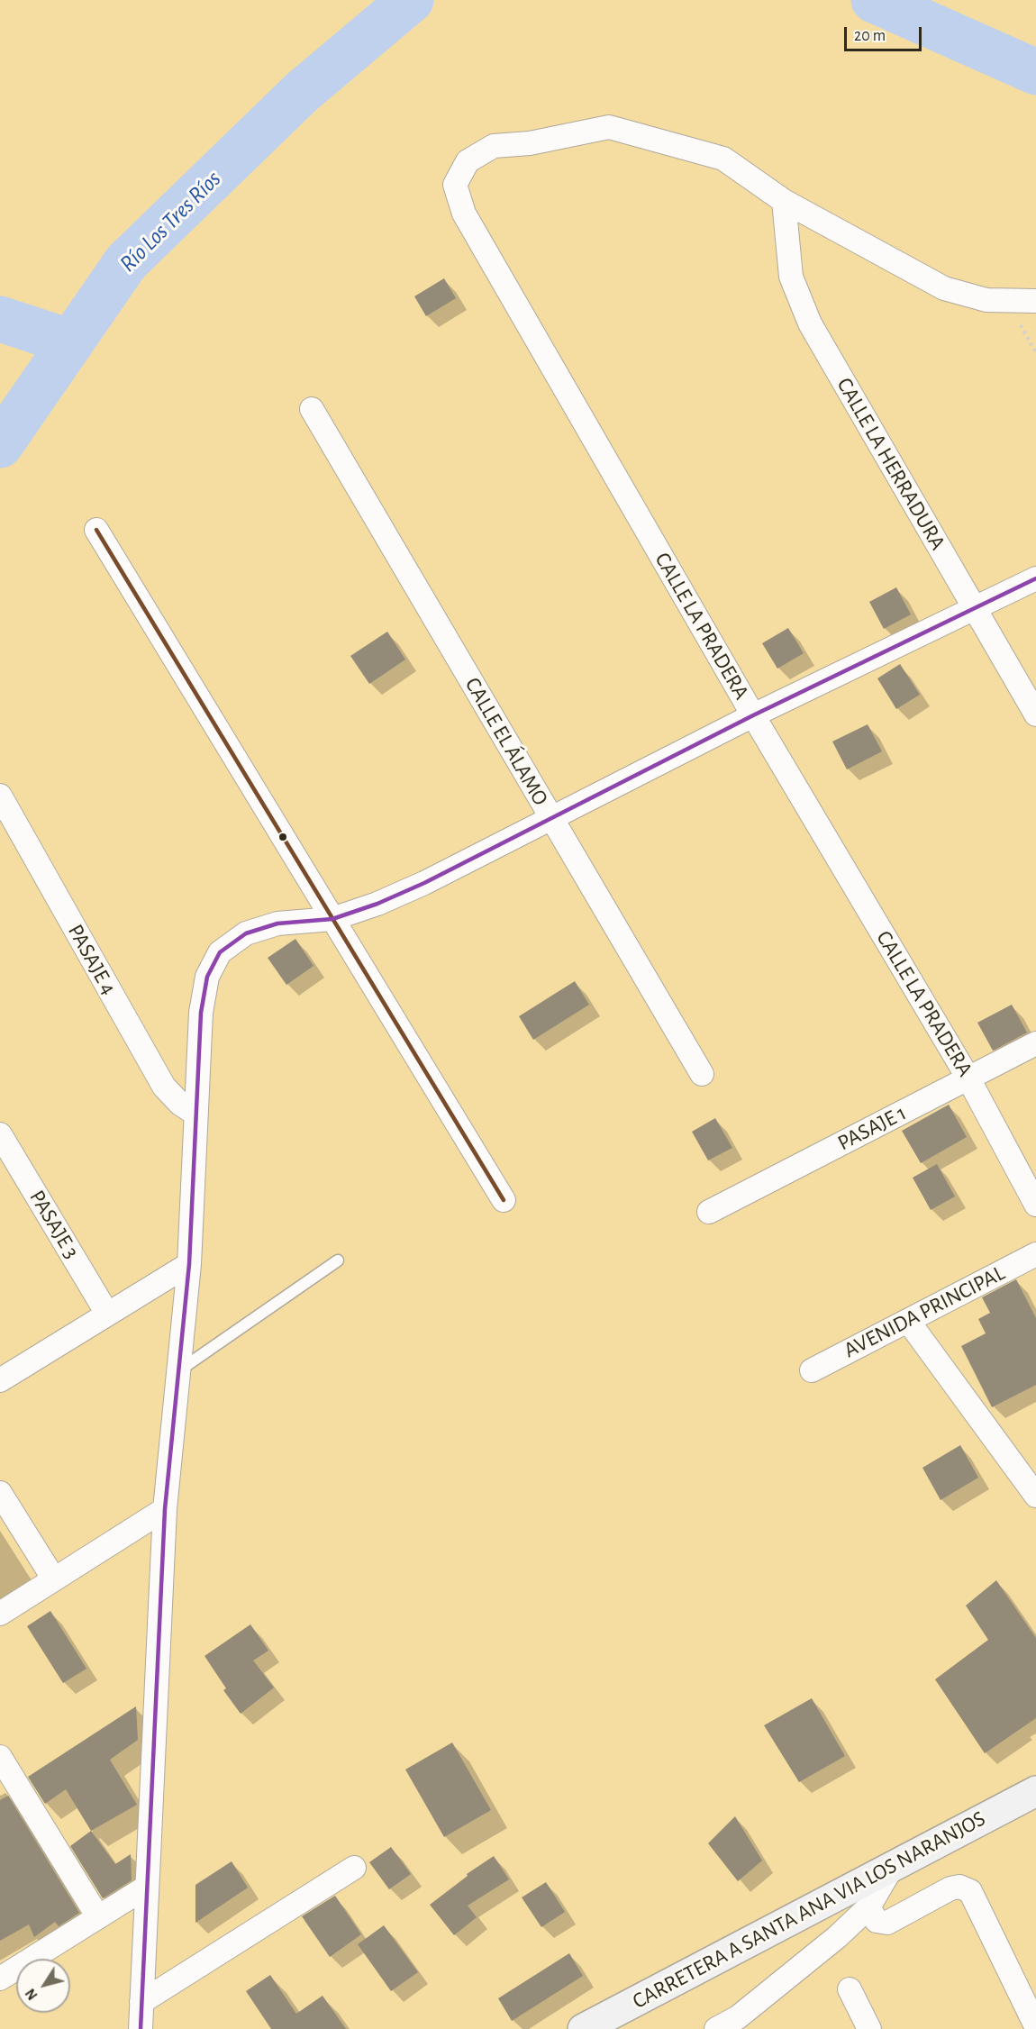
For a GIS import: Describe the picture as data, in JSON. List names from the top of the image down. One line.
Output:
{"streets":{"main road":["CARRETERA A SANTA ANA VIA LOS NARANJOS"],"street":["CALLE LA HERRADURA","CALLE LA PRADERA","CALLE EL ÁLAMO","PASAJE 4","PASAJE 1","PASAJE 3","AVENIDA PRINCIPAL"]},"crossings":[["CALLE LA HERRADURA","CALLE LA PRADERA"],["CALLE LA PRADERA","PASAJE 1"]],"water":["Río Los Tres Ríos"],"scale_bar":"20 m","north":"bottom left"}
